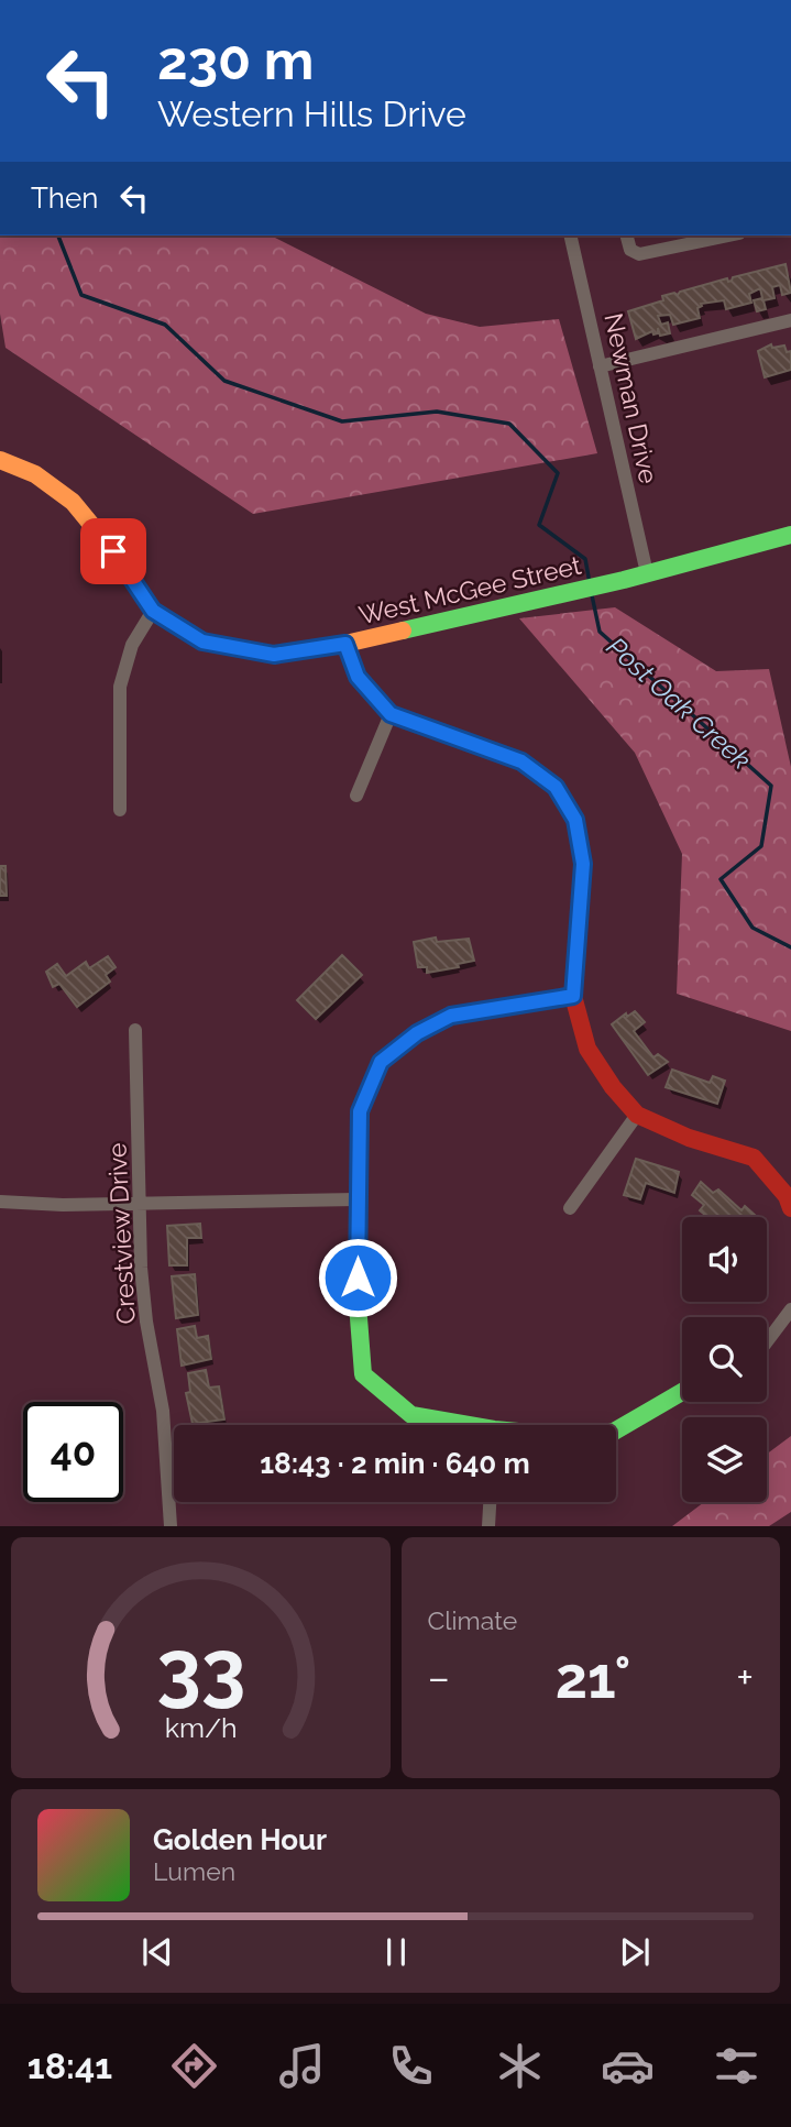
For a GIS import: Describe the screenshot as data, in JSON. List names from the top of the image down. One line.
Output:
{"streets":{"street":["Newman Drive","West McGee Street","Crestview Drive"]},"crossings":[["Newman Drive","West McGee Street"]],"water":["Post Oak Creek"],"page":{"turn":["230 m","Western Hills Drive"],"then":"Then","limit":"40","trip":"18:43 · 2 min · 640 m","tile":"Climate","heat":["−","21°","+"],"song":["Golden Hour","Lumen"],"tabs":"18:41","gauge":["33","km/h"]}}
